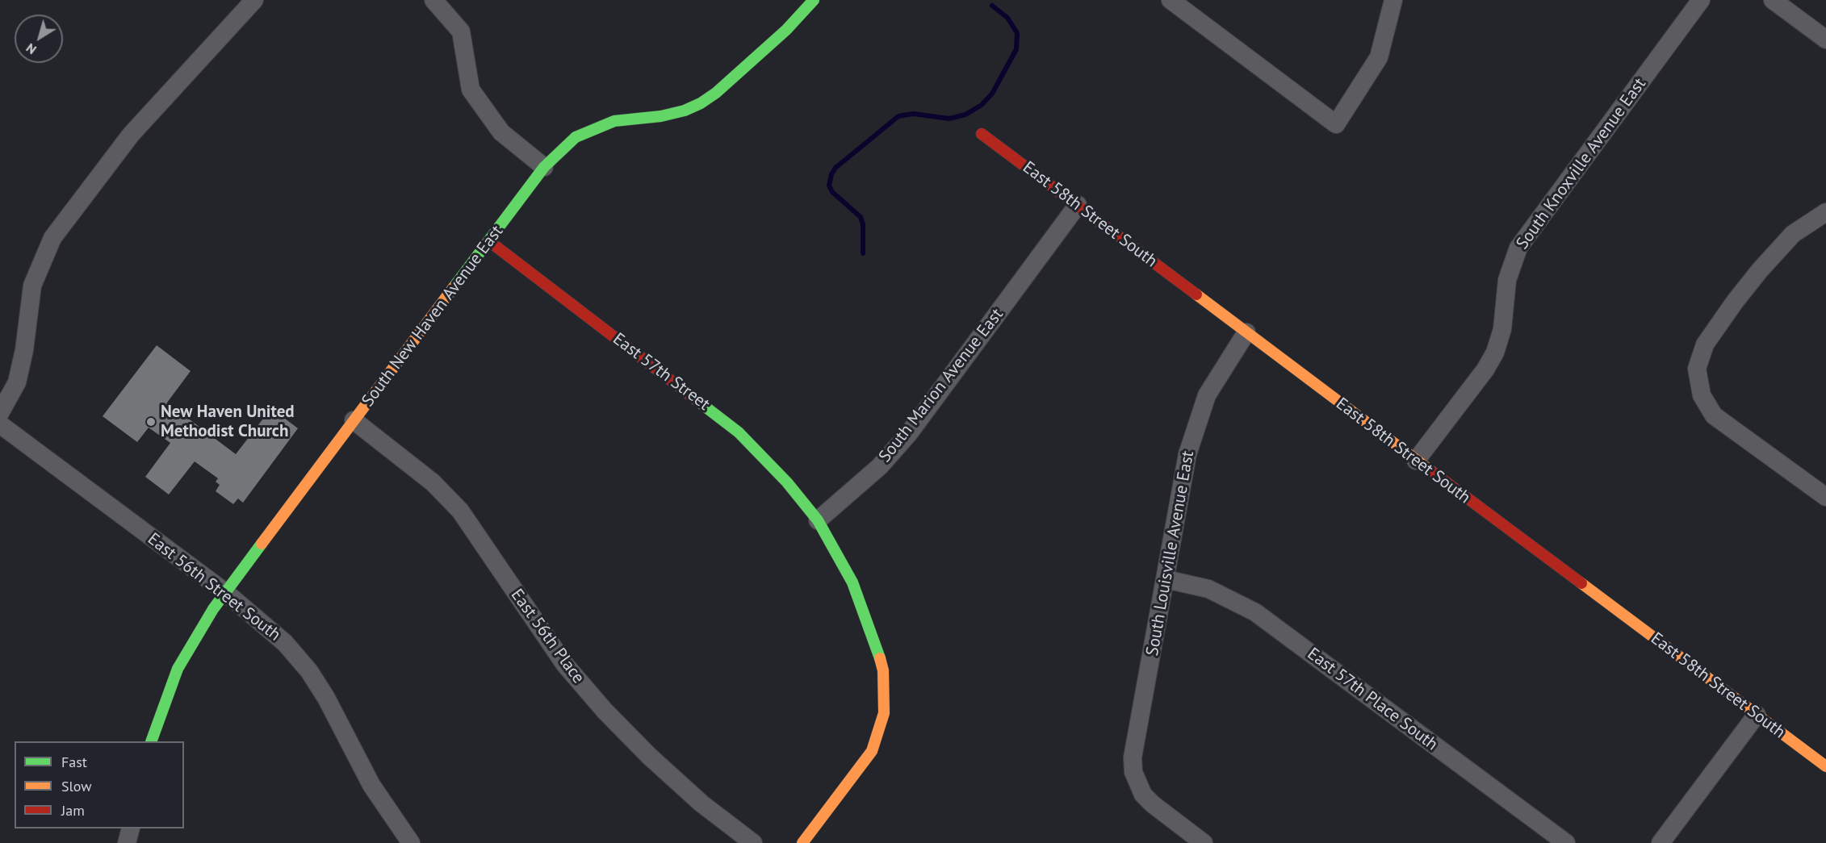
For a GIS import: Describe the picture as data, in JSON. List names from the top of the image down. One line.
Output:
{"streets":{"street":["South Knoxville Avenue East","East 58th Street South","South New Haven Avenue East","East 57th Street","South Marion Avenue East","South Louisville Avenue East","East 56th Street South","East 56th Place","East 57th Place South"]},"crossings":[["South Knoxville Avenue East","East 58th Street South"],["East 58th Street South","South Marion Avenue East"],["East 58th Street South","South Louisville Avenue East"],["South New Haven Avenue East","East 57th Street"],["South New Haven Avenue East","East 56th Street South"],["South New Haven Avenue East","East 56th Place"],["East 57th Street","South Marion Avenue East"],["South Louisville Avenue East","East 57th Place South"]],"places":["New Haven United Methodist Church"],"legend":["Fast","Slow","Jam"],"north":"bottom left"}
